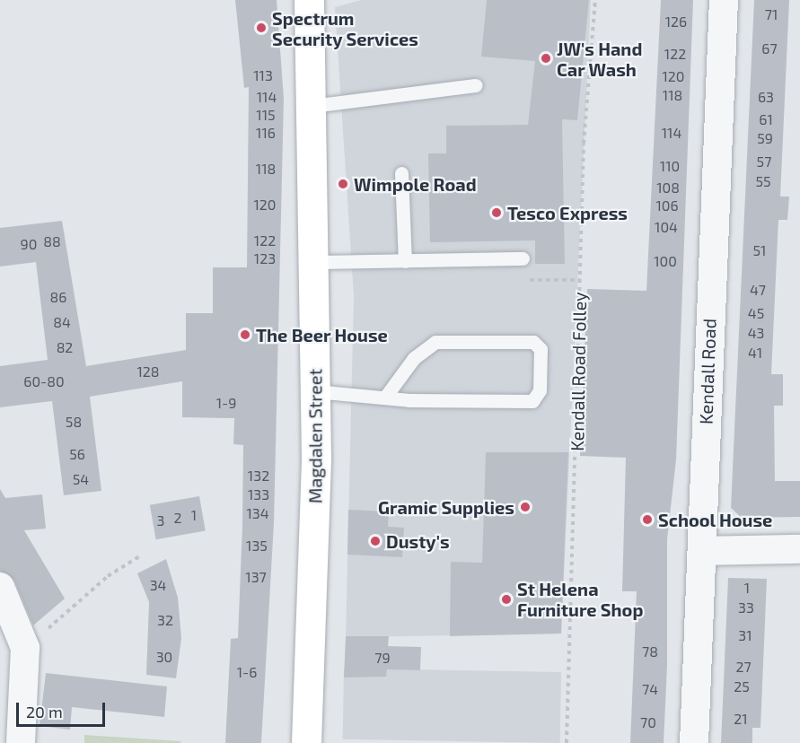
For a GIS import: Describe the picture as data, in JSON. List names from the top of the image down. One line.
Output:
{"streets":{"main road":["Magdalen Street"],"street":["Kendall Road"],"path":["Kendall Road Folley"]},"places":["Spectrum Security Services","JW's Hand Car Wash","Wimpole Road","Tesco Express","The Beer House","Gramic Supplies","School House","Dusty's","St Helena Furniture Shop"],"house_numbers":["71","126","67","122","113","120","118","114","63","115","61","116","114","59","57","110","118","55","108","120","106","104","122","88","90","51","123","100","47","86","45","84","43","82","41","128","60-80","1-9","58","56","132","54","133","134","1","2","3","135","137","34","1","33","32","31","78","30","79","27","1-6","25","74","21","70"],"scale_bar":"20 m"}
